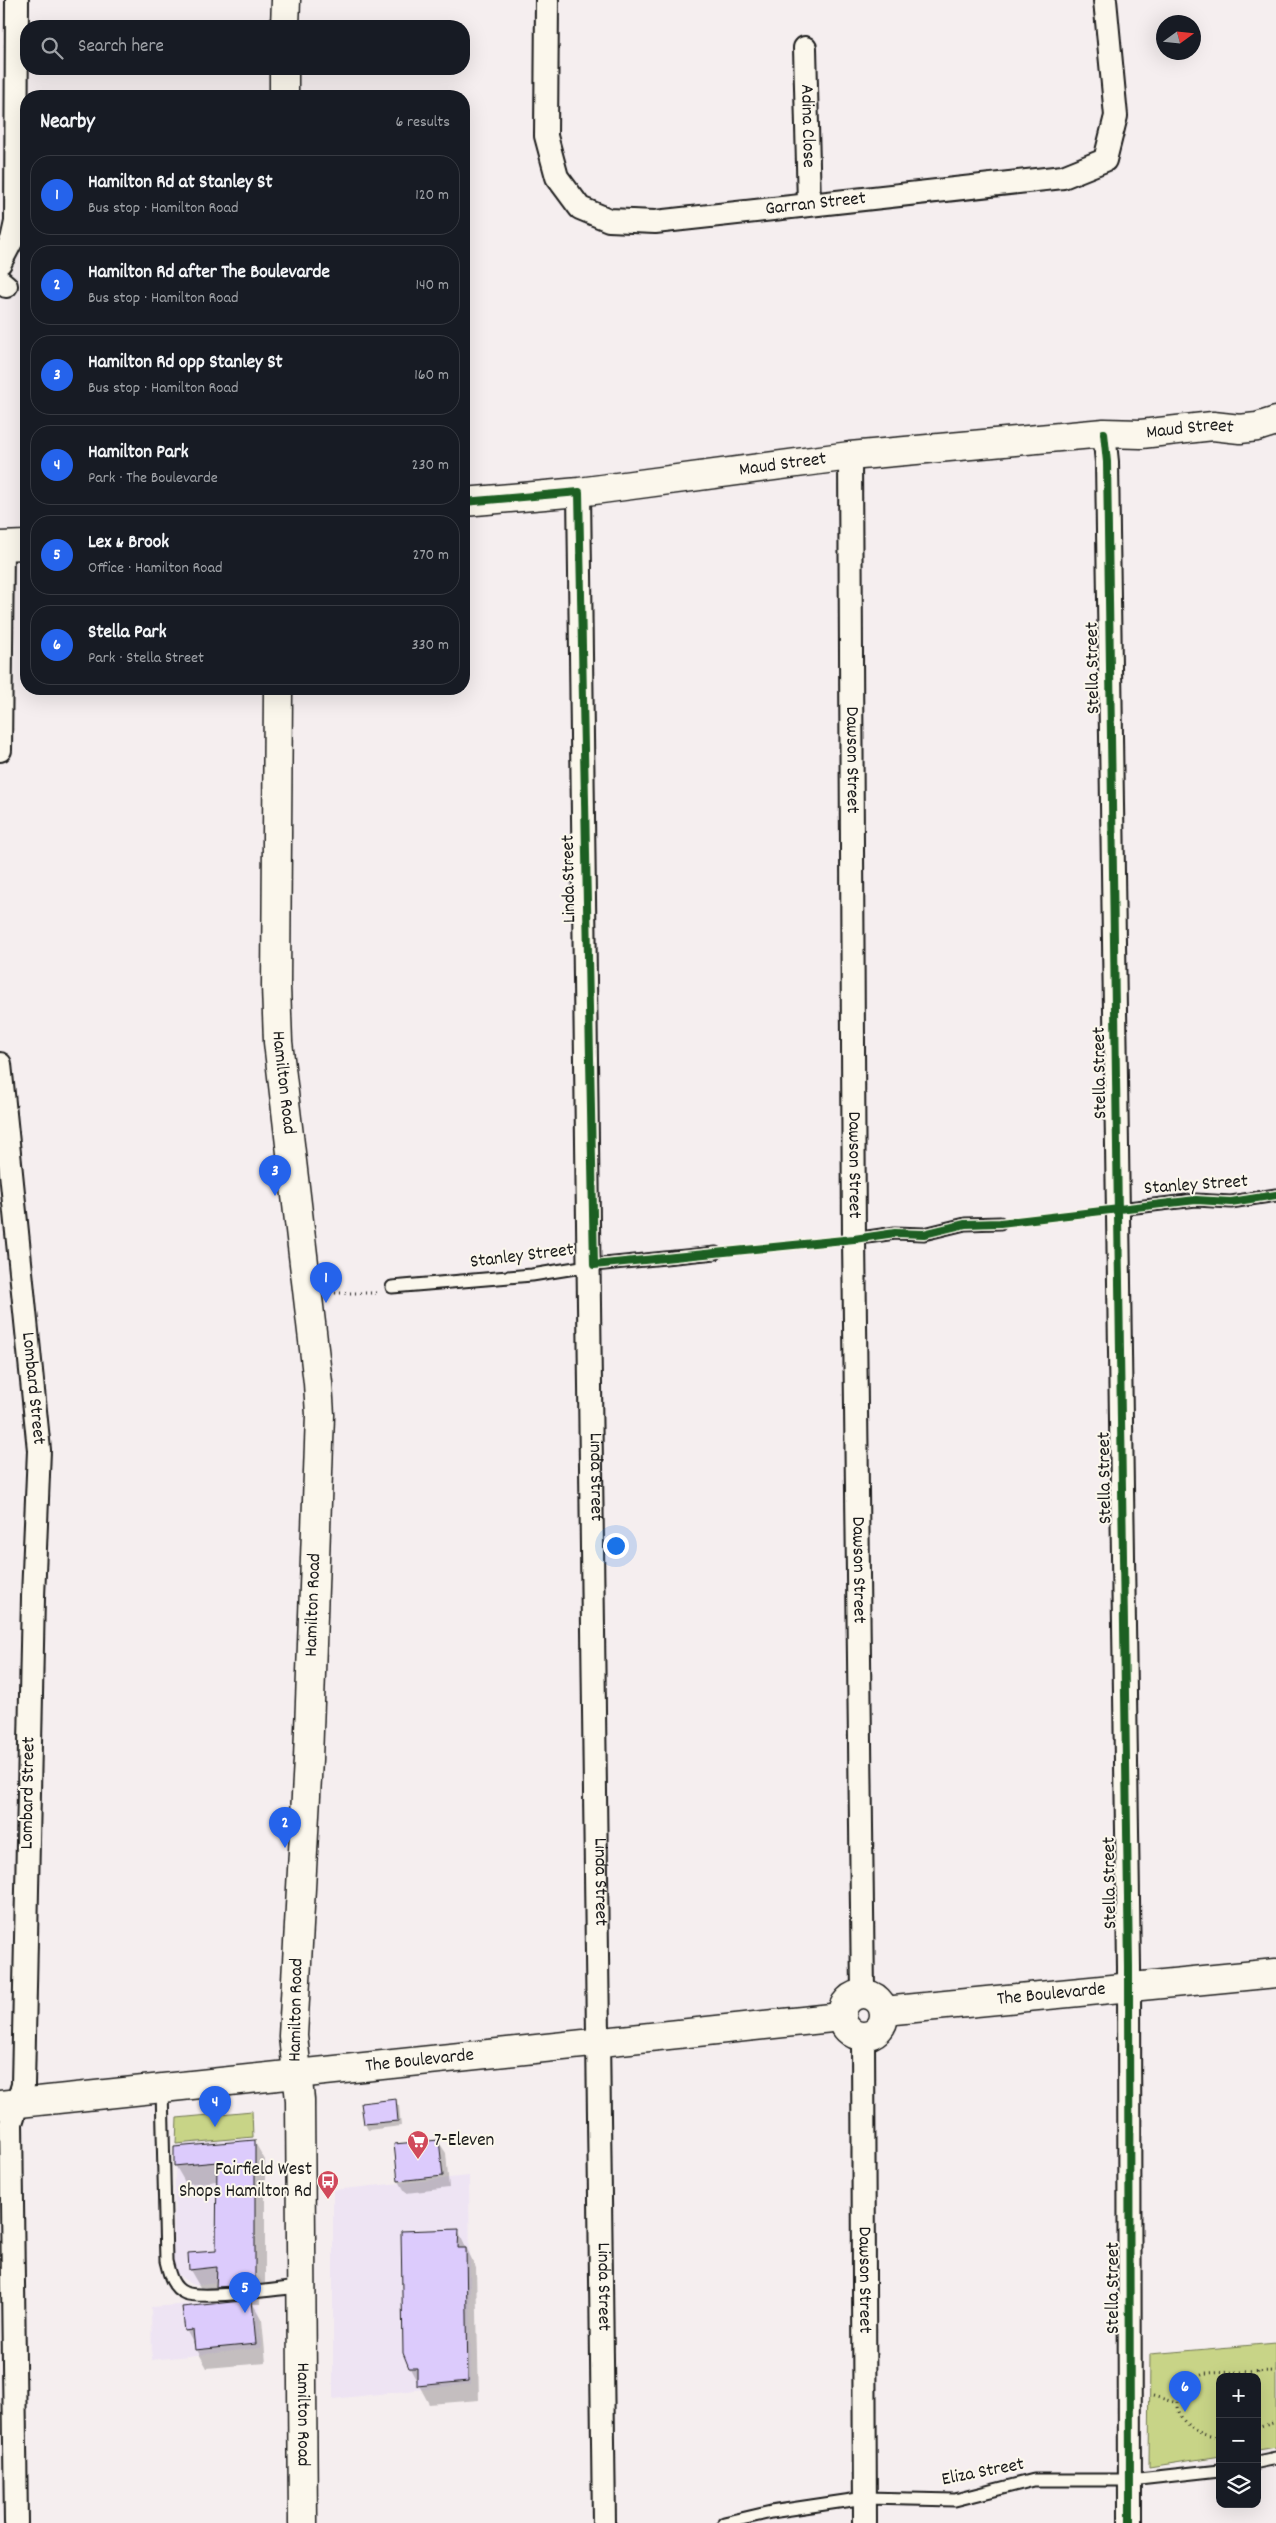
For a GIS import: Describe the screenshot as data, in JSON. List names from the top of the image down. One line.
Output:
{"streets":{"street":["Adina Close","Garran Street","Maud Street","Stella Street","Dawson Street","Linda Street","Hamilton Road","Lombard Street","The Boulevarde"],"lane":["Stanley Street","Eliza Street"]},"crossings":[["Adina Close","Garran Street"],["Maud Street","Stella Street"],["Maud Street","Dawson Street"],["Maud Street","Linda Street"],["Stella Street","Stanley Street"],["Stella Street","The Boulevarde"],["Stella Street","Eliza Street"],["Dawson Street","The Boulevarde"],["Dawson Street","Eliza Street"],["Linda Street","Stanley Street"],["Linda Street","The Boulevarde"],["Hamilton Road","The Boulevarde"],["Lombard Street","The Boulevarde"]],"places":{"supermarket":["7-Eleven"],"bus stop":["Fairfield West Shops Hamilton Rd"]},"north":"right","page":{"search":"Search here","heading":["Nearby","6 results"],"list":[{"mark":"1","name":"Hamilton Rd at Stanley St","note":"Bus stop · Hamilton Road","value":"120 m"},{"mark":"2","name":"Hamilton Rd after The Boulevarde","note":"Bus stop · Hamilton Road","value":"140 m"},{"mark":"3","name":"Hamilton Rd opp Stanley St","note":"Bus stop · Hamilton Road","value":"160 m"},{"mark":"4","name":"Hamilton Park","note":"Park · The Boulevarde","value":"230 m"},{"mark":"5","name":"Lex & Brook","note":"Office · Hamilton Road","value":"270 m"},{"mark":"6","name":"Stella Park","note":"Park · Stella Street","value":"330 m"}],"pins":["3","1","2","4","5","6"],"map_buttons":["+","−"]}}
